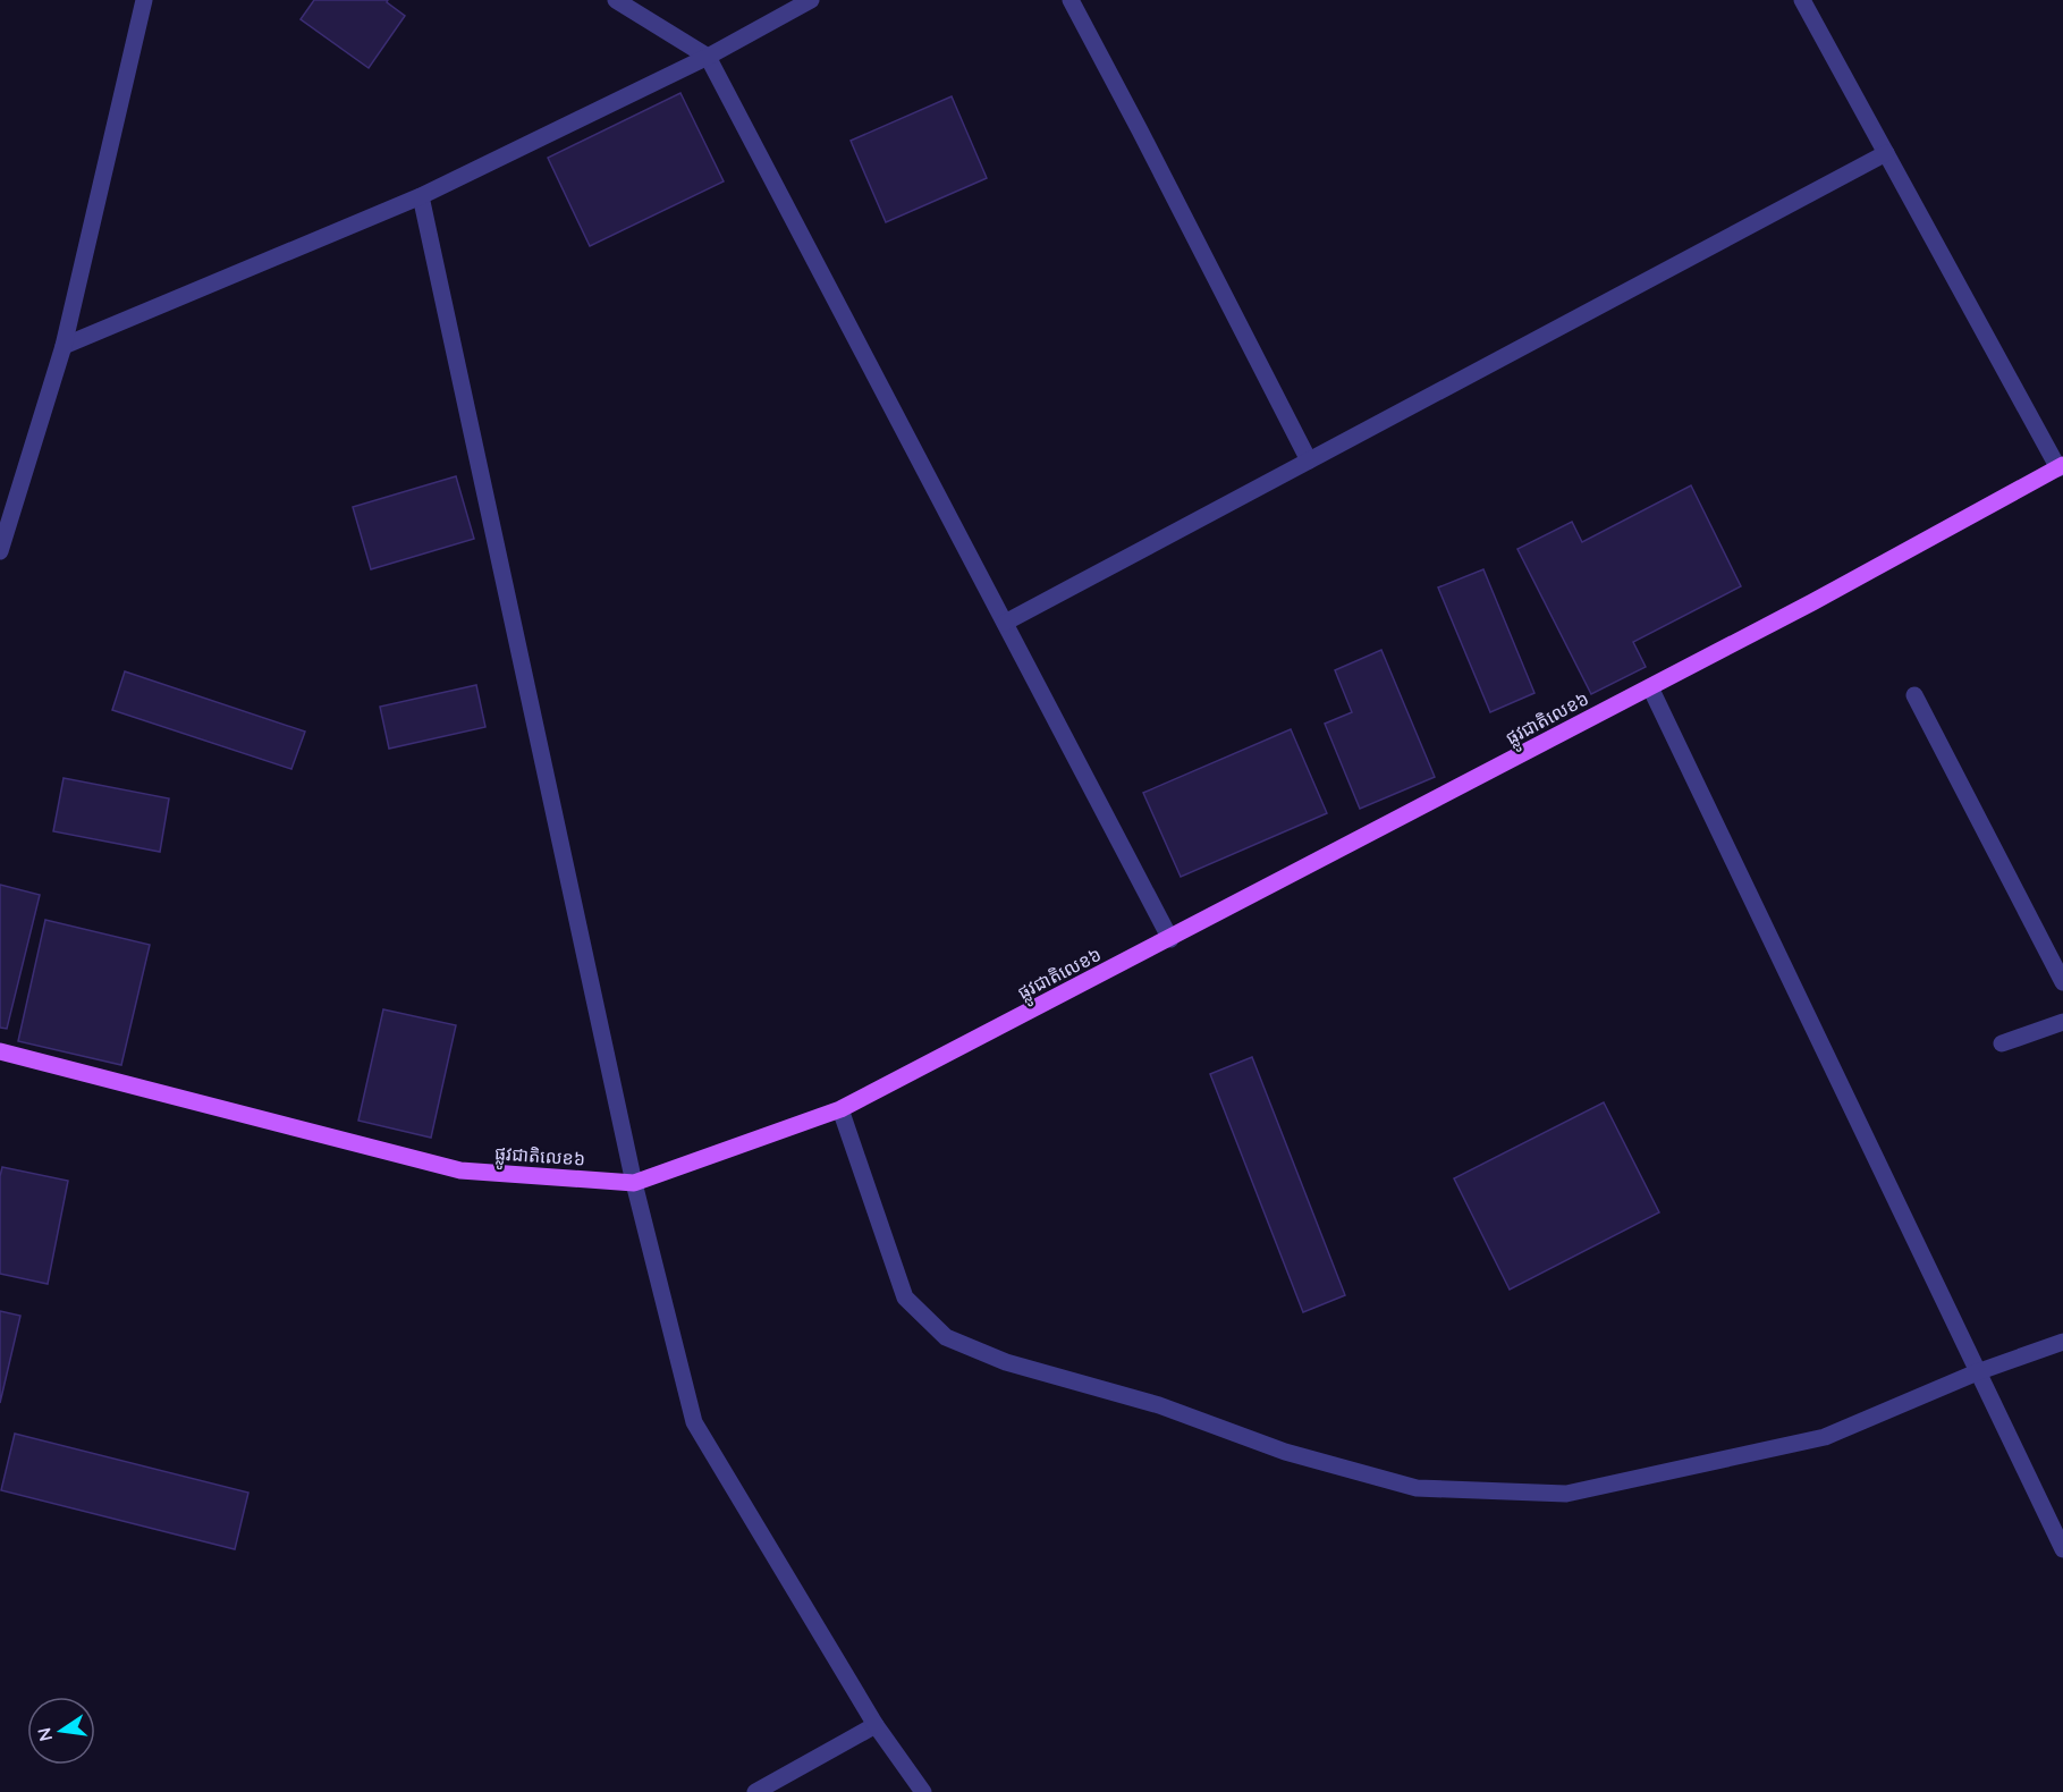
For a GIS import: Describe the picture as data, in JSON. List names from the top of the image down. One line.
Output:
{"streets":{"main road":["ផ្លូវជាតិលេខ៦"]},"north":"left"}
